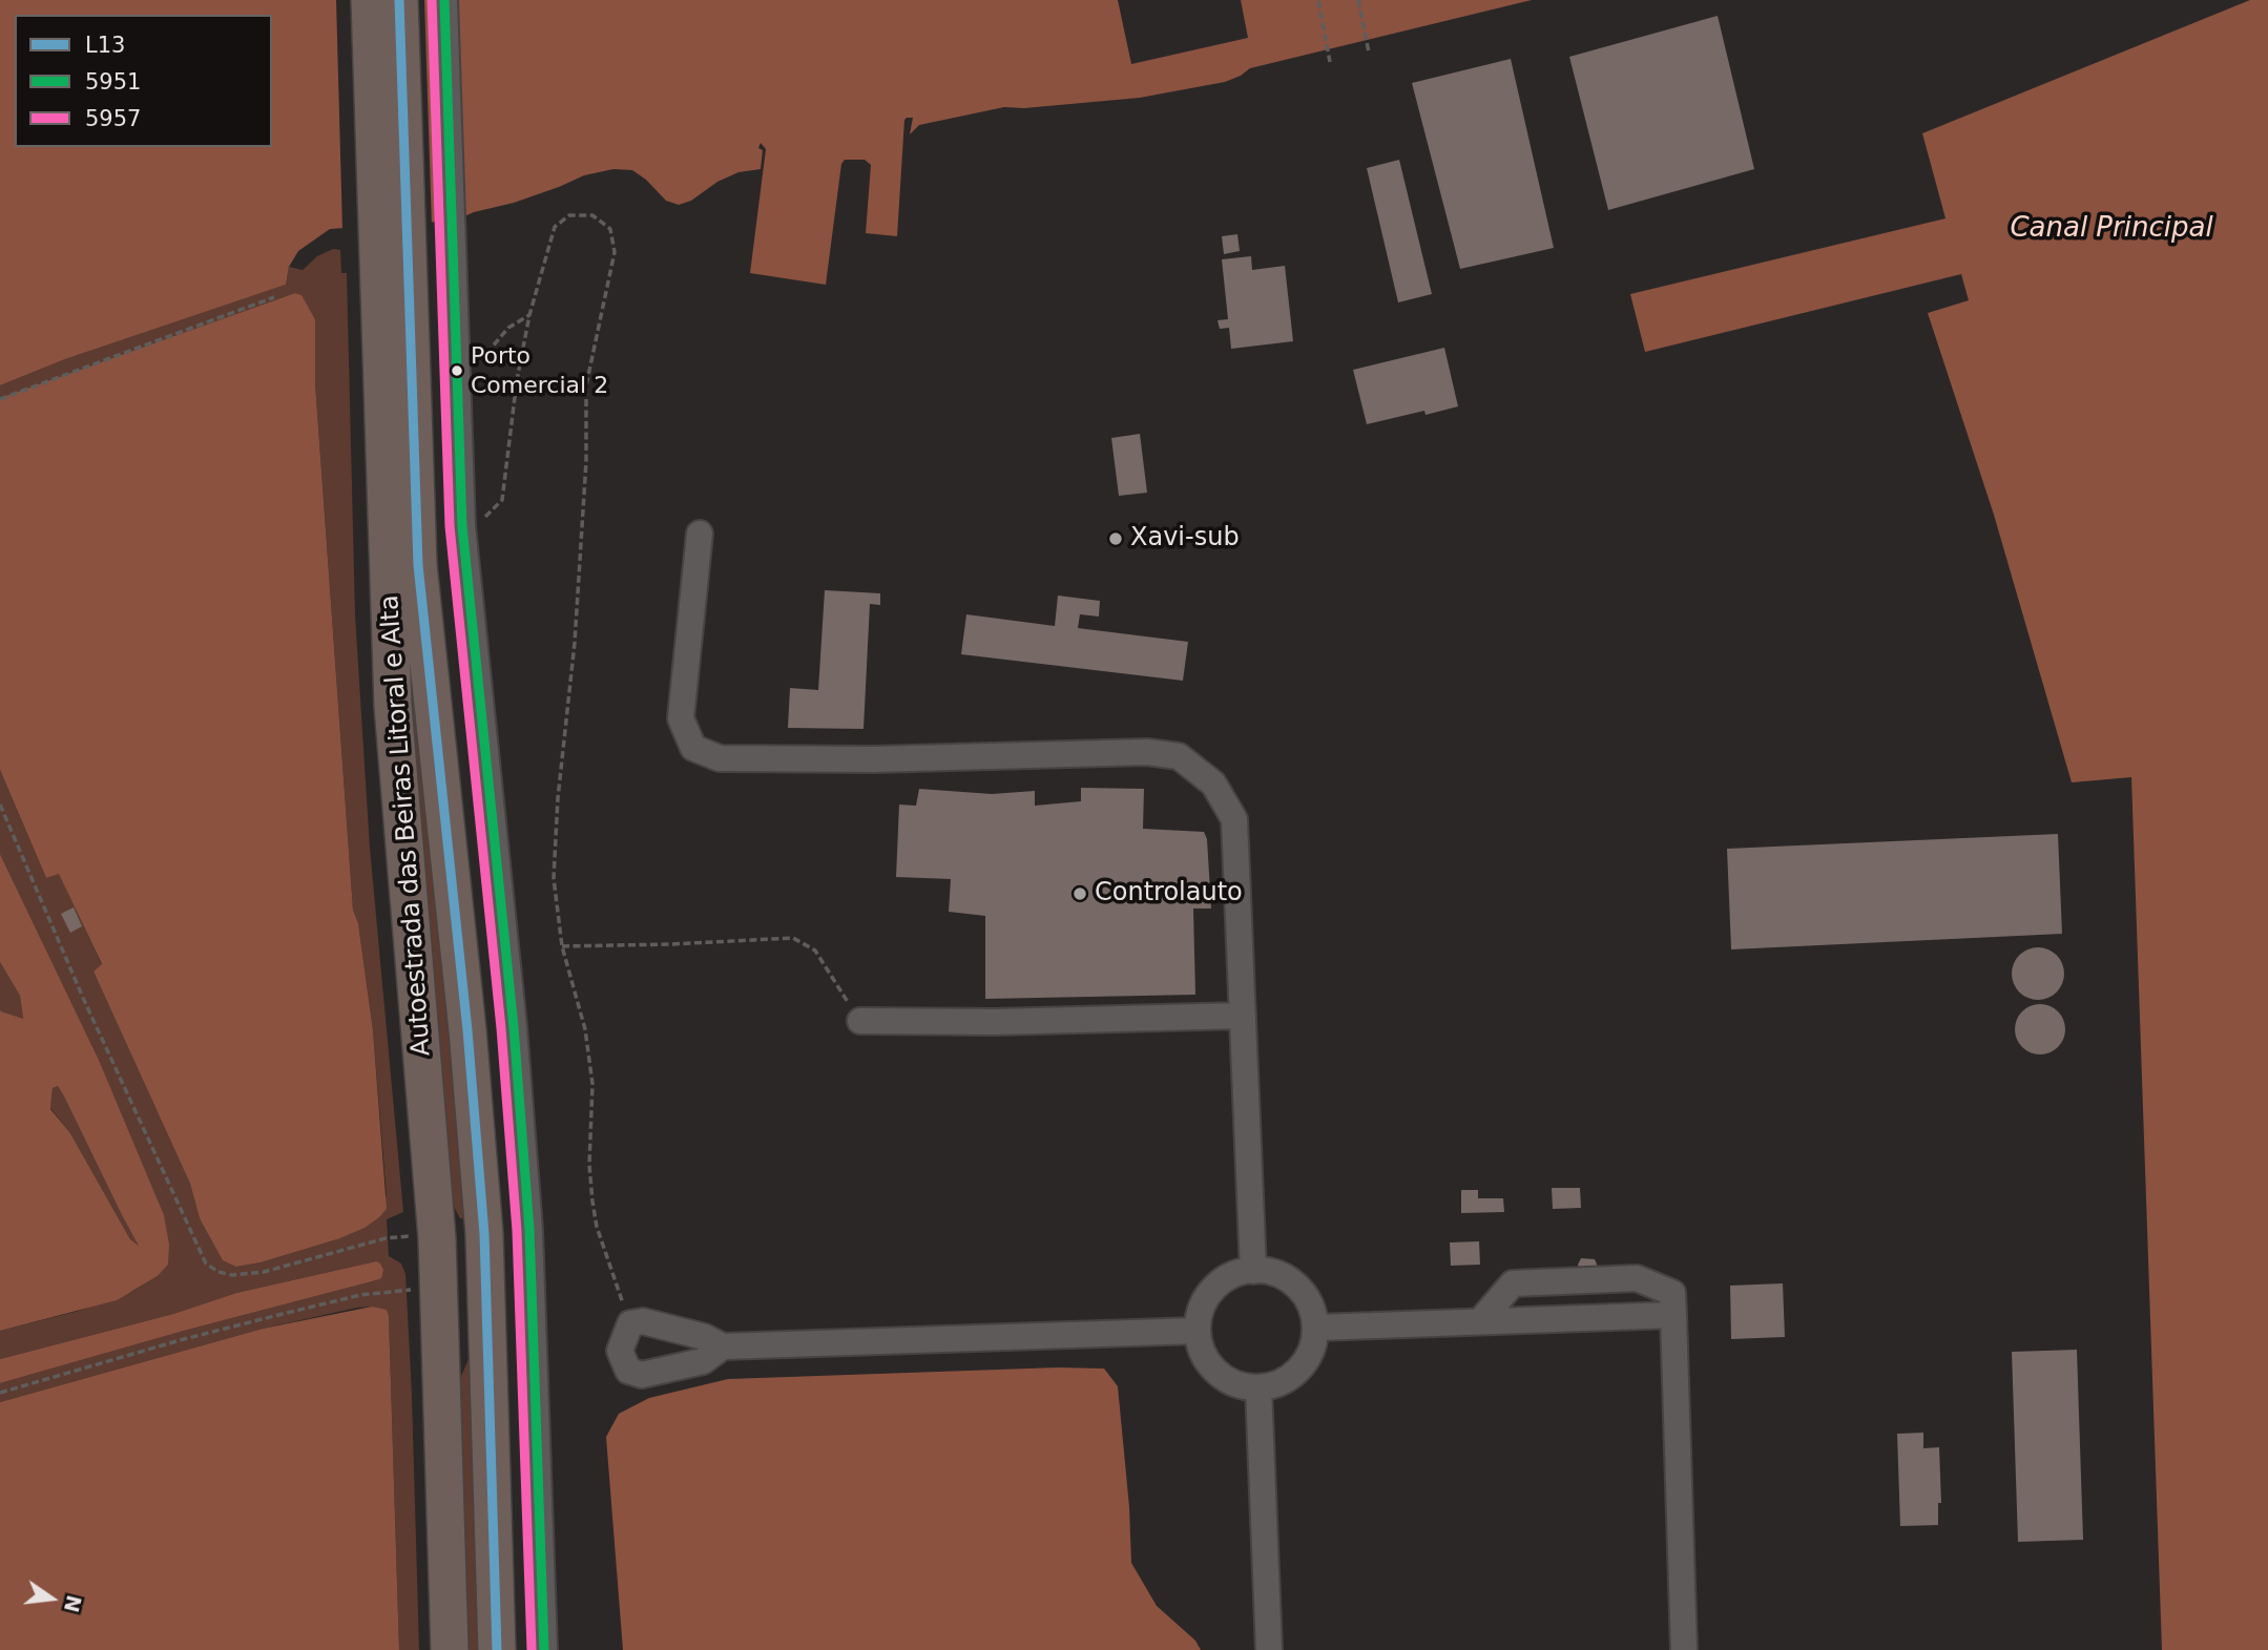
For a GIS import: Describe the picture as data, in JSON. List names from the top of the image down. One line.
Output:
{"streets":{"highway":["Autoestrada das Beiras Litoral e Alta"]},"water":["Canal Principal"],"places":["Porto Comercial 2","Xavi-sub","Controlauto"],"lines":["transit line L13","transit line 5951","transit line 5957"],"legend":["L13","5951","5957"],"north":"right"}
